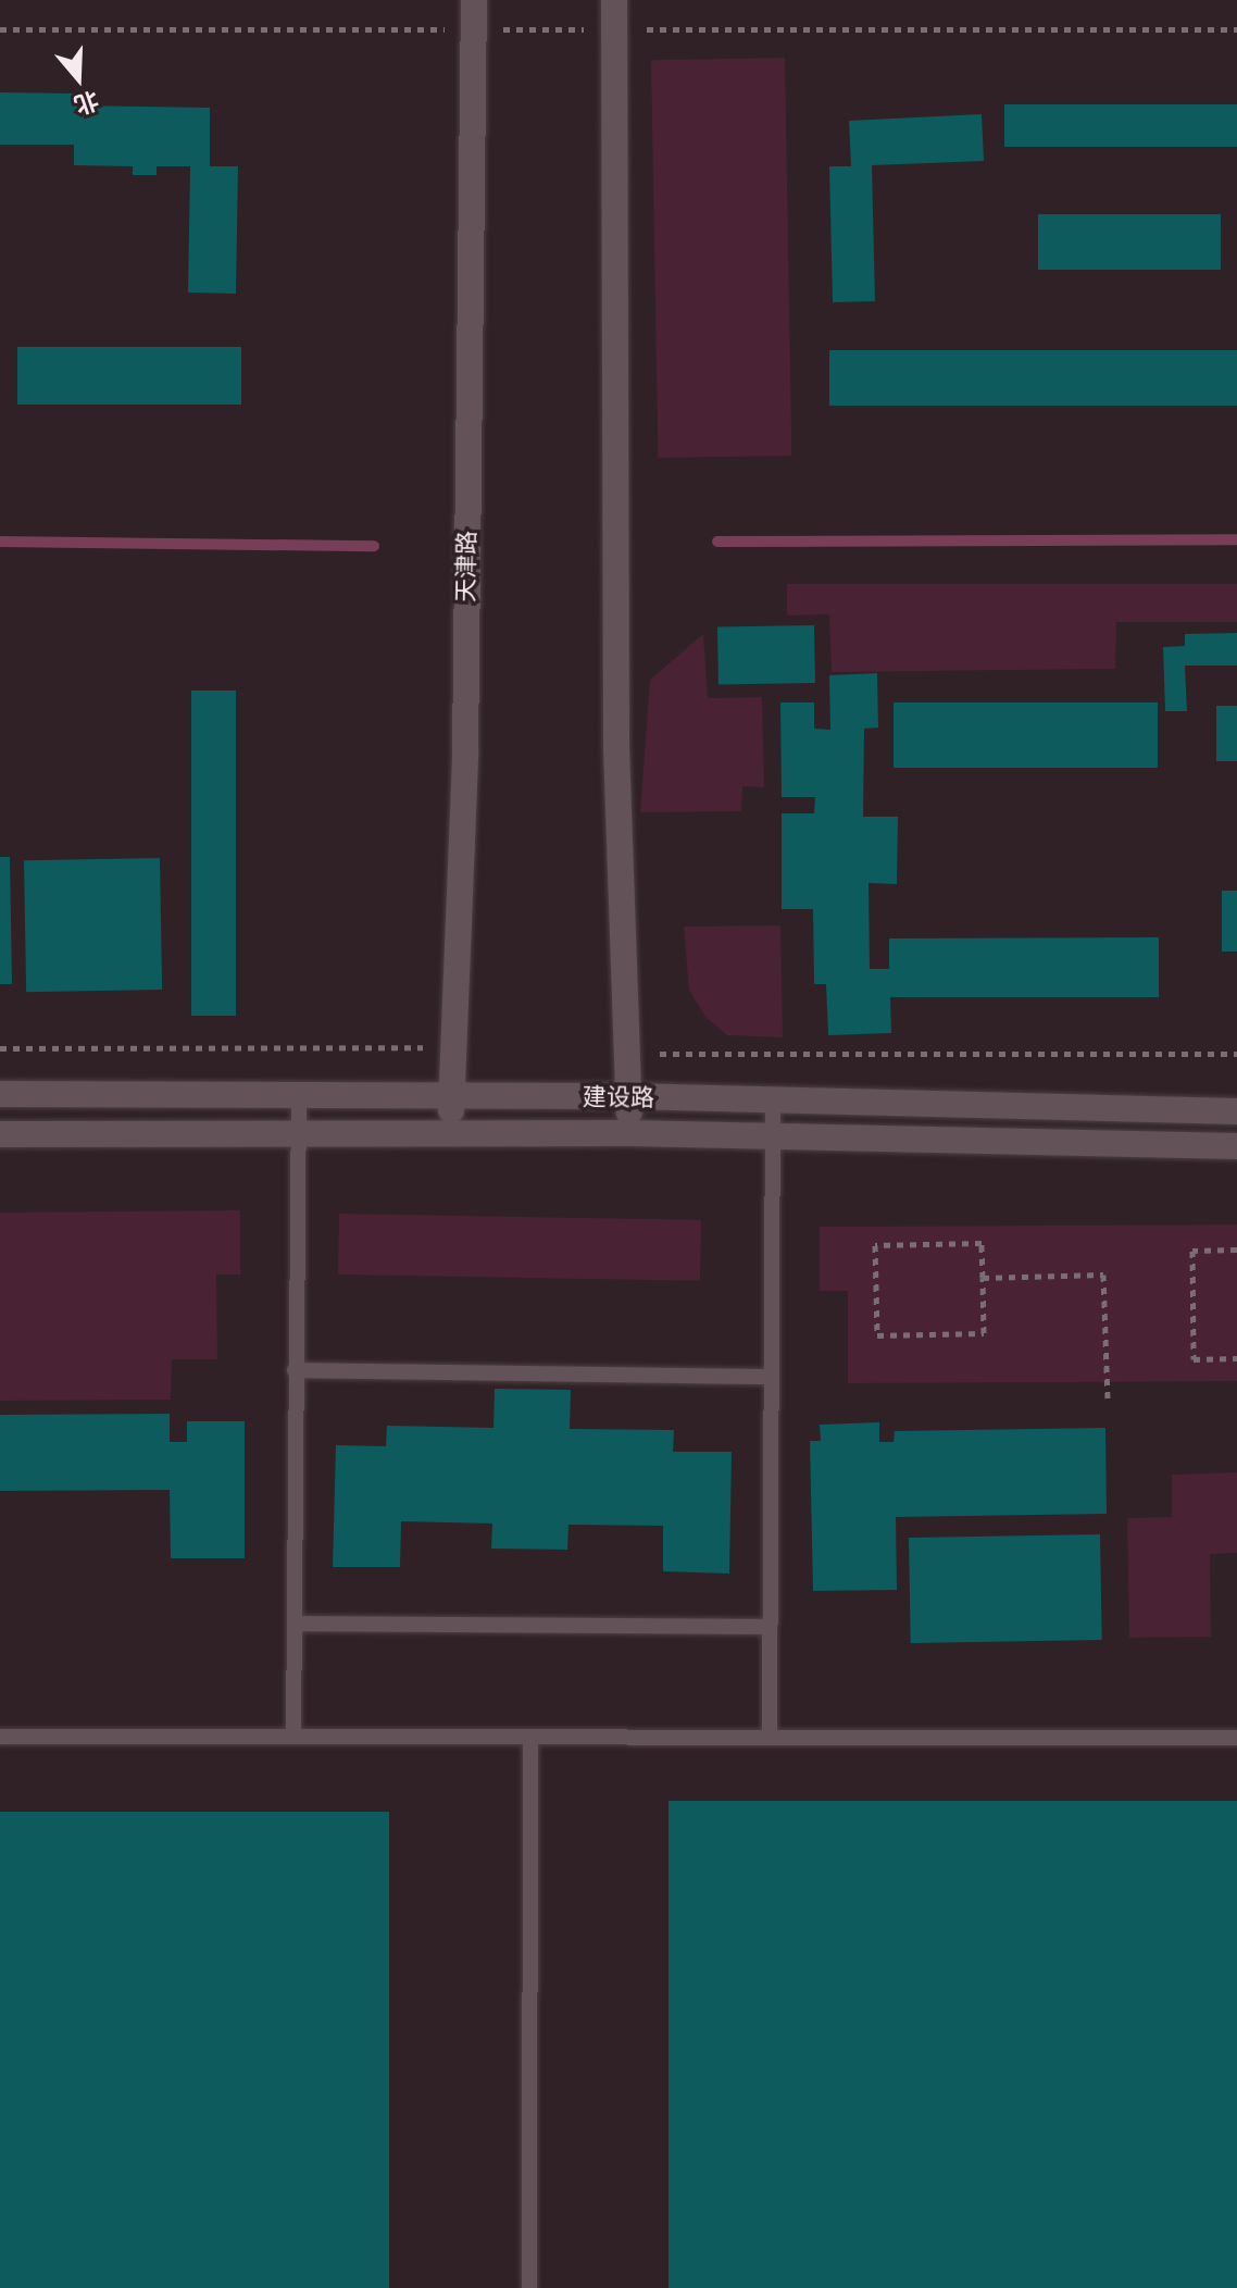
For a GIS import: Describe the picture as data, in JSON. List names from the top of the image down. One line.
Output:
{"streets":{"street":["天津路","建设路"]},"crossings":[["天津路","建设路"]],"north":"bottom"}
